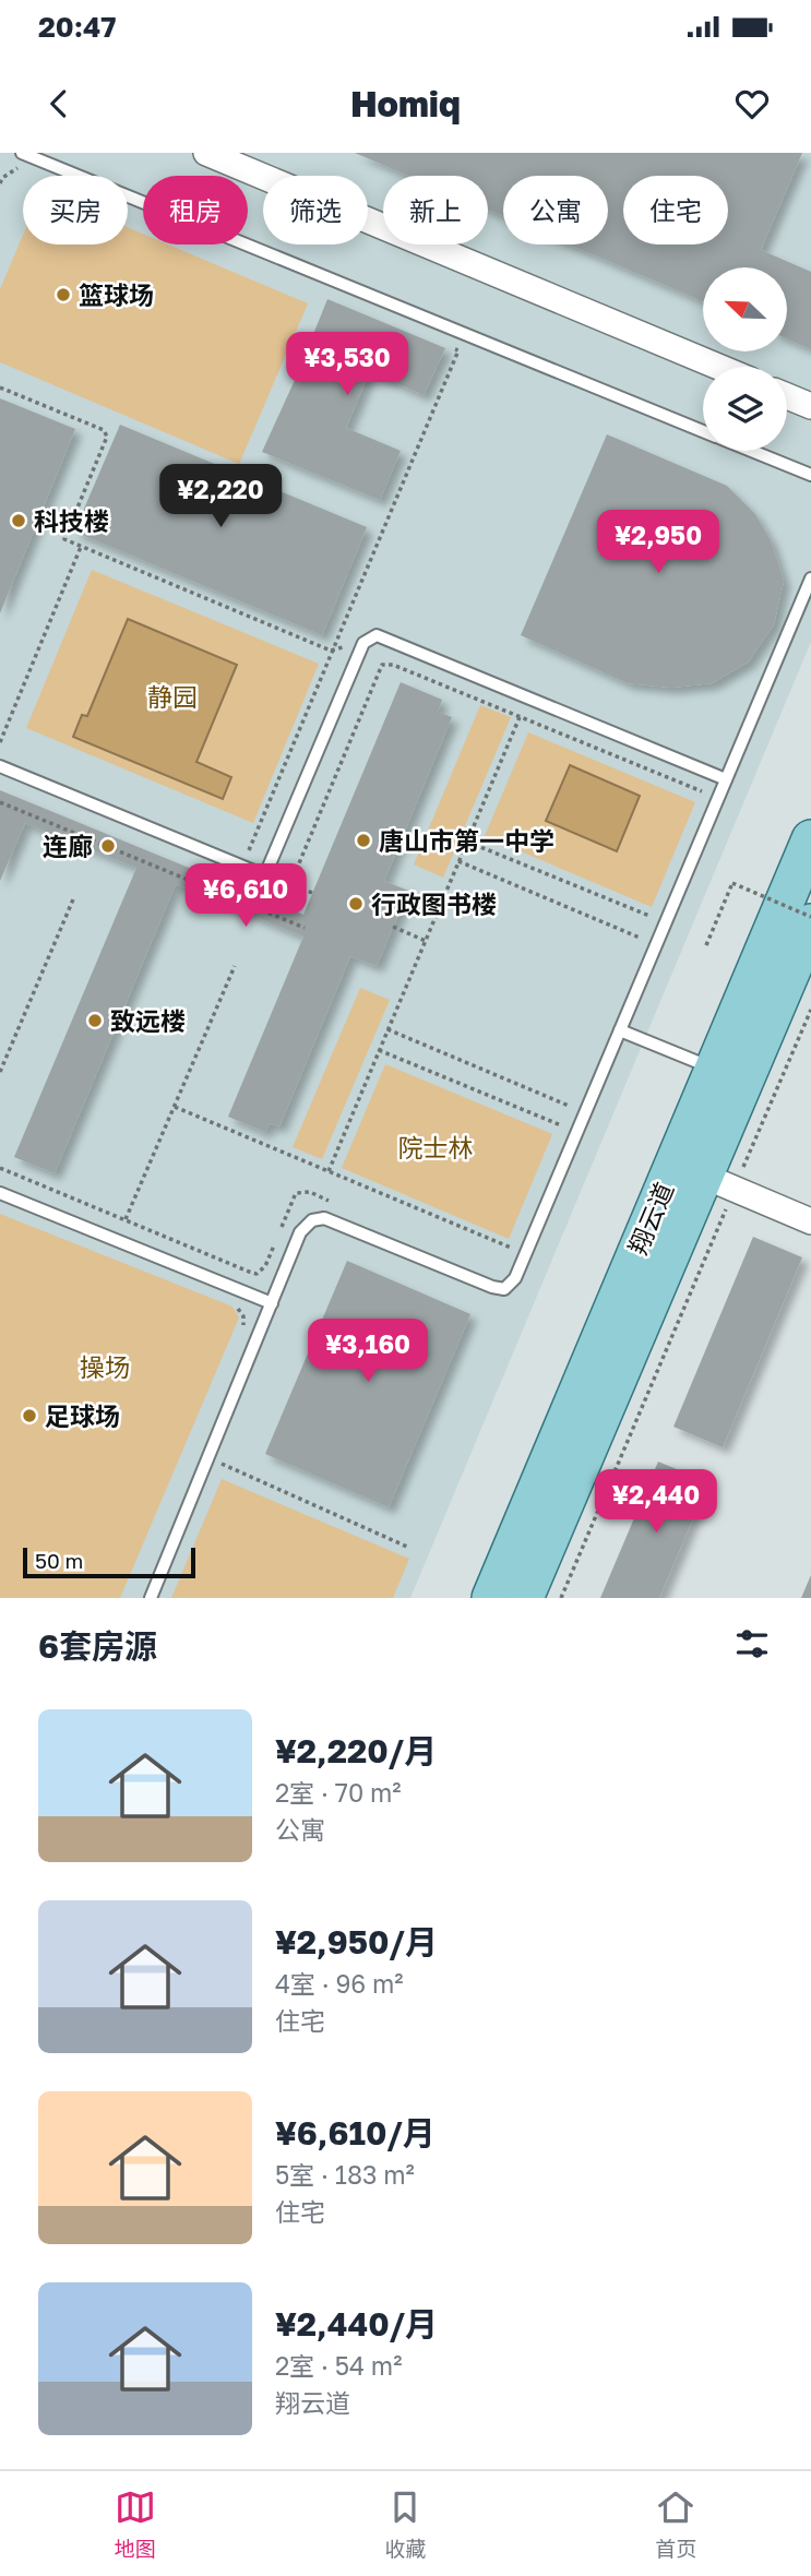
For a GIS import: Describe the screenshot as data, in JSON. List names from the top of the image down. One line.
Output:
{"streets":{"main road":["翔云道"]},"parks":["静园","院士林","操场"],"places":["篮球场","科技楼","唐山市第一中学","连廊","行政图书楼","致远楼","足球场"],"scale_bar":"50 m","north":"top left","page":{"status":"20:47","header":"Homiq","chip":["买房","租房","筛选","新上","公寓","住宅"],"price":["¥3,530","¥2,220","¥2,950","¥6,610","¥3,160","¥2,440"],"scale":"50 m","heading":"6套房源","list":[{"name":"¥2,220/月","note":"2室 · 70 m² · 公寓"},{"name":"¥2,950/月","note":"4室 · 96 m² · 住宅"},{"name":"¥6,610/月","note":"5室 · 183 m² · 住宅"},{"name":"¥2,440/月","note":"2室 · 54 m² · 翔云道"}],"tabs":["地图","收藏","首页"]}}
